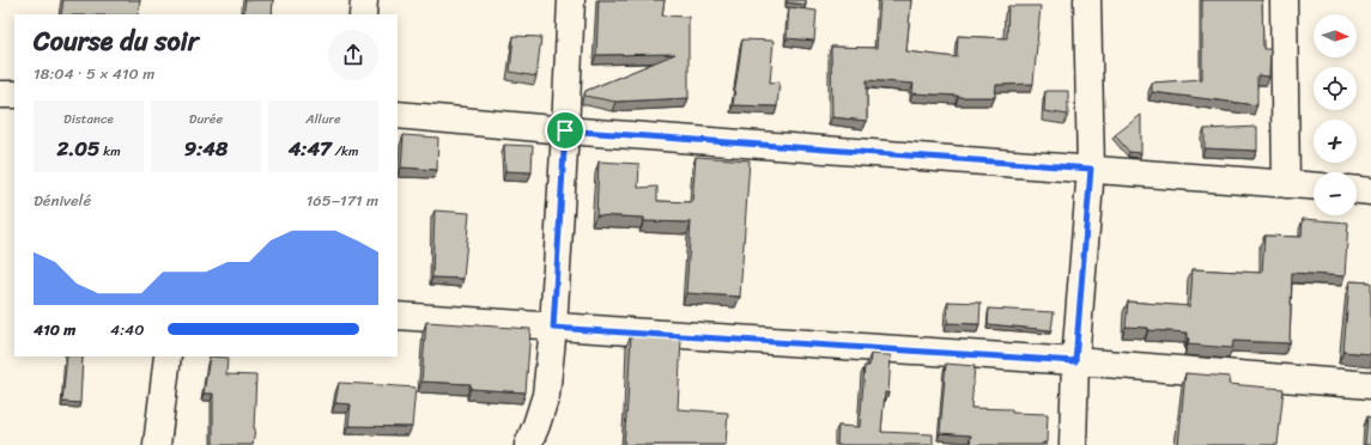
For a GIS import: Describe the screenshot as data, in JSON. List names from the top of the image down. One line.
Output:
{"north":"right","page":{"map_buttons":["+","−"],"heading":["Course du soir","18:04 · 5 × 410 m"],"stats":[["Distance","2.05 km"],["Durée","9:48"],["Allure","4:47 /km"]],"chart":["Dénivelé","165–171 m"],"list":[{"name":"410 m","note":"4:40"}]}}
